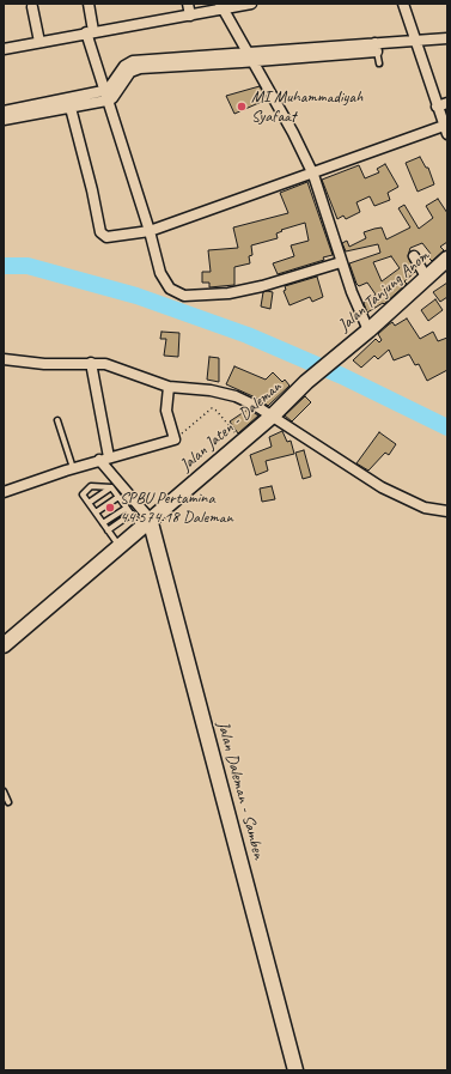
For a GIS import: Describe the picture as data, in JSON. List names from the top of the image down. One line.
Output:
{"streets":{"main road":["Jalan Tanjung Anom","Jalan Jaten - Daleman","Jalan Daleman - Samben"]},"crossings":[["Jalan Tanjung Anom","Jalan Jaten - Daleman"],["Jalan Jaten - Daleman","Jalan Daleman - Samben"]],"places":["MI Muhammadiyah Syafaat","SPBU Pertamina 44.574.18 Daleman"]}
